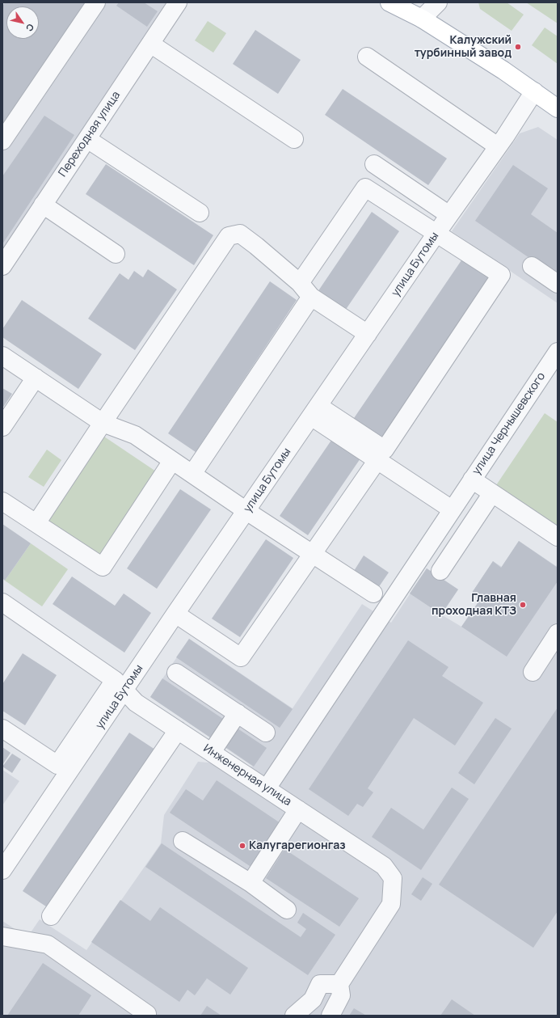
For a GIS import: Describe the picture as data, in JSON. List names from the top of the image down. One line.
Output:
{"streets":{"street":["Переходная улица","улица Бутомы","улица Чернышевского","Инженерная улица"]},"crossings":[["улица Бутомы","Инженерная улица"],["улица Чернышевского","Инженерная улица"]],"places":["Калужский турбинный завод","Главная проходная КТЗ","Калугарегионгаз"],"north":"bottom right"}
